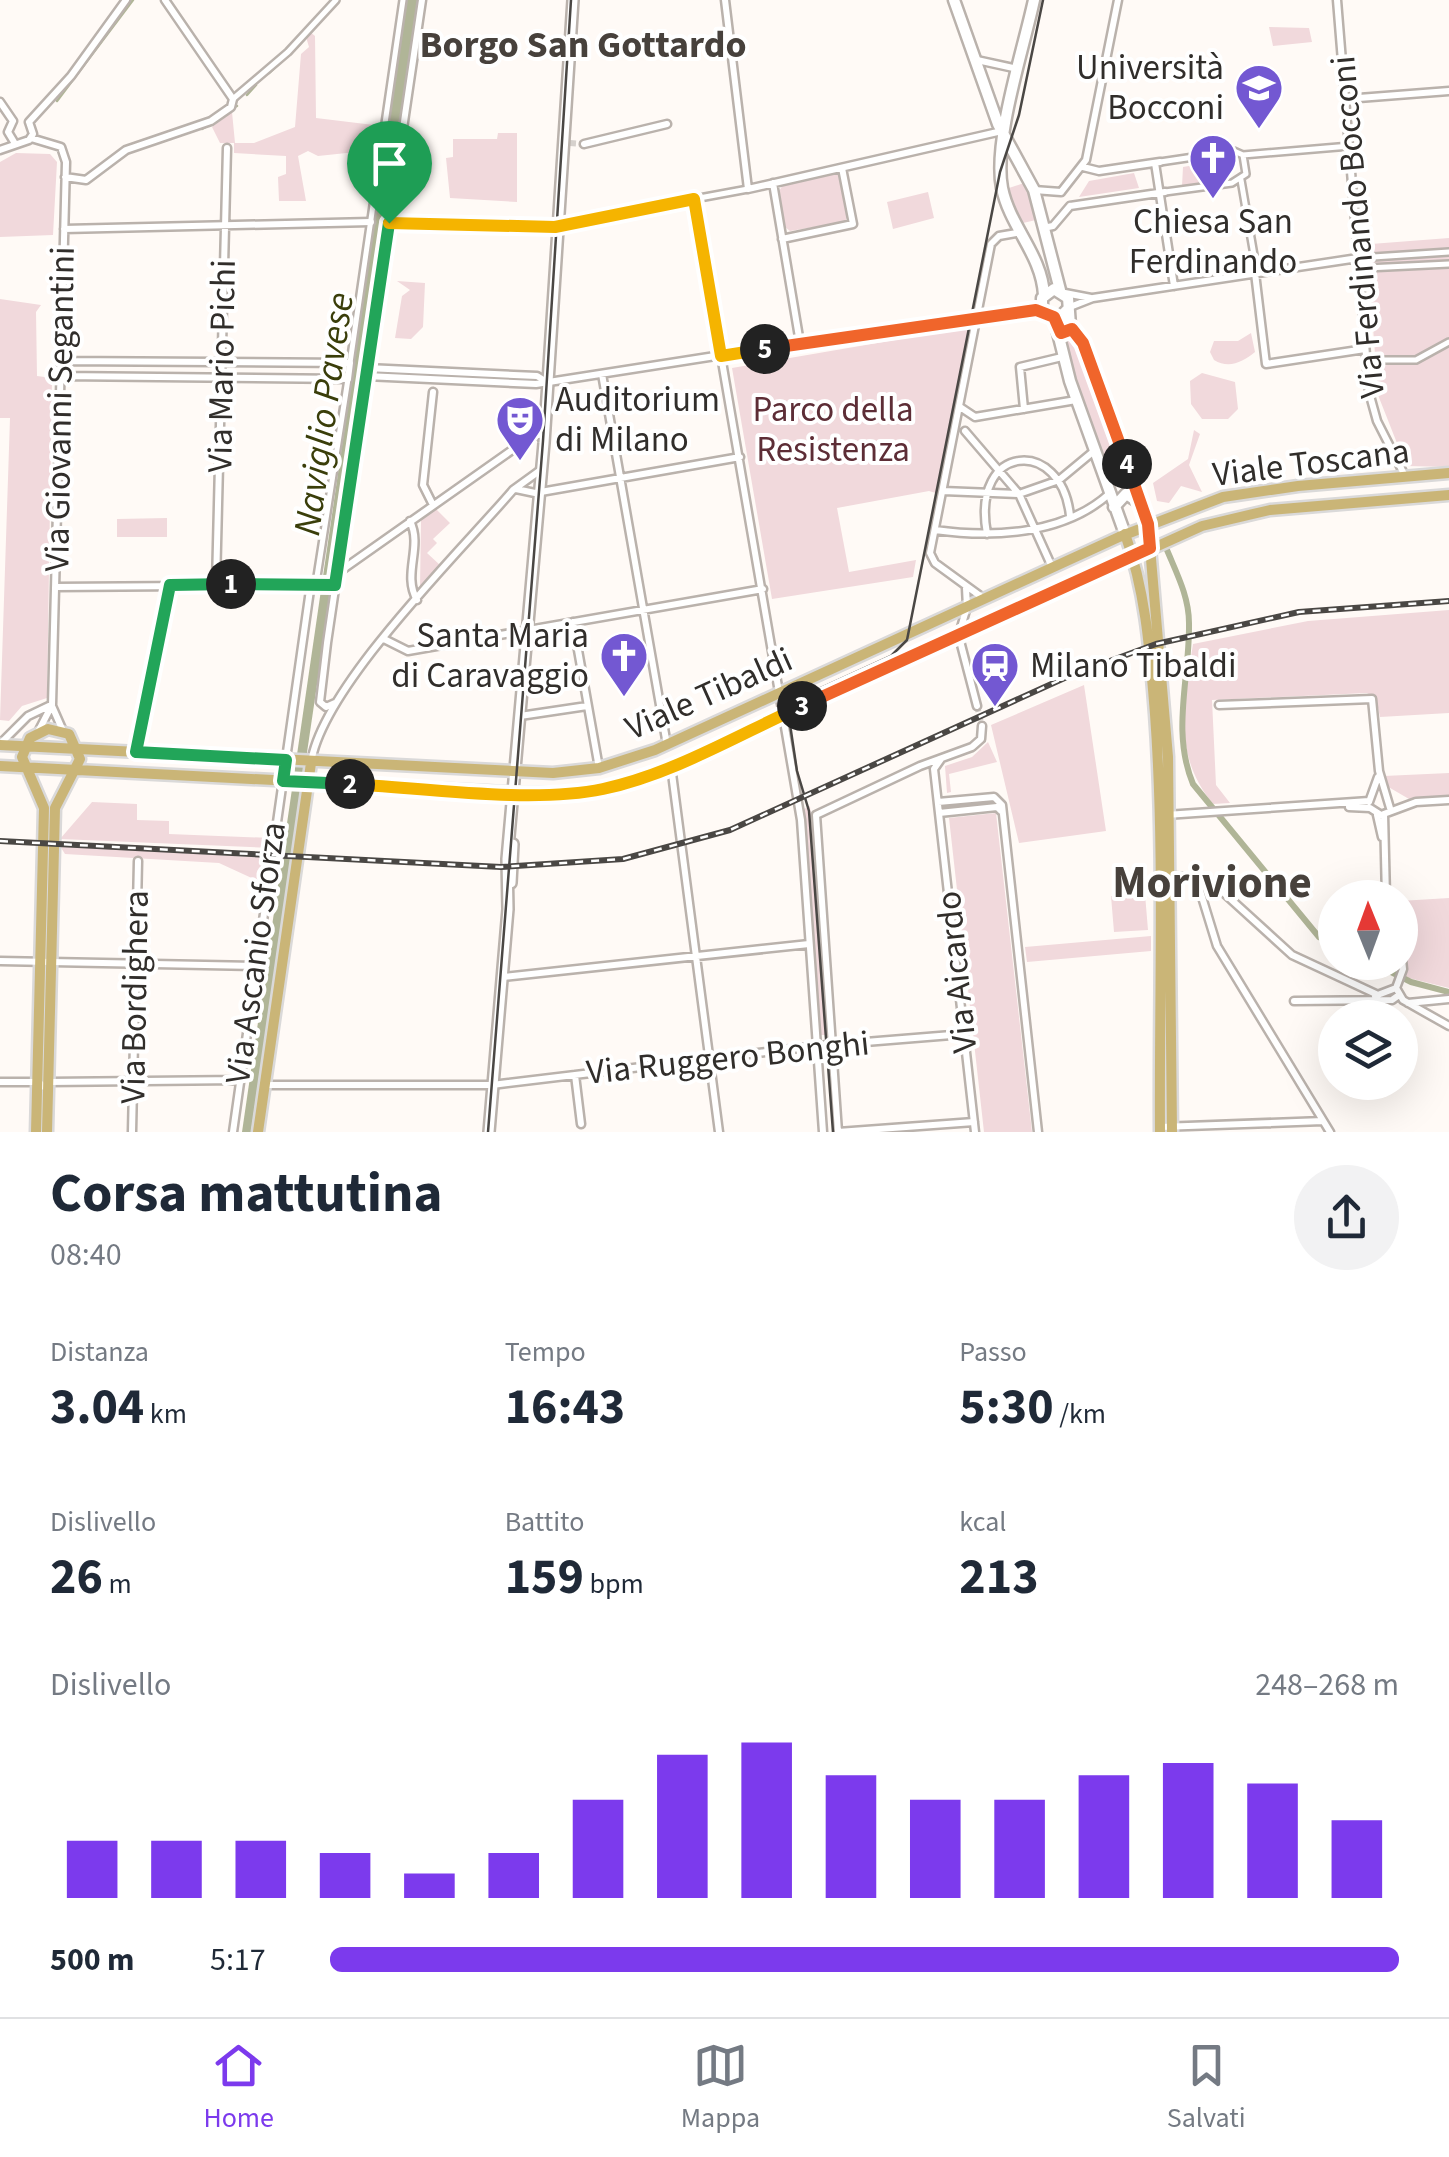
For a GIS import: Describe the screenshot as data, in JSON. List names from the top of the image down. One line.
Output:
{"streets":{"main road":["Viale Toscana","Viale Tibaldi","Via Ascanio Sforza"],"street":["Via Ferdinando Bocconi","Via Mario Pichi","Via Giovanni Segantini","Via Aicardo","Via Bordighera","Via Ruggero Bonghi"]},"crossings":[["Via Ferdinando Bocconi","Viale Toscana"],["Viale Toscana","Viale Tibaldi"],["Viale Tibaldi","Via Ascanio Sforza"],["Via Ascanio Sforza","Via Ruggero Bonghi"],["Via Aicardo","Via Ruggero Bonghi"]],"districts":["Borgo San Gottardo","Morivione"],"water":["Naviglio Pavese"],"parks":["Parco della Resistenza"],"places":{"school or university":["Università Bocconi"],"church":["Chiesa San Ferdinando","Santa Maria di Caravaggio"],"theatre":["Auditorium di Milano"],"station":["Milano Tibaldi"]},"north":"top","page":{"pins":["5","4","1","3","2"],"heading":["Corsa mattutina","08:40"],"stats":[["Distanza","3.04 km"],["Tempo","16:43"],["Passo","5:30 /km"],["Dislivello","26 m"],["Battito","159 bpm"],["kcal","213"]],"chart":["Dislivello","248–268 m"],"list":[{"name":"500 m","note":"5:17"}],"tabs":["Home","Mappa","Salvati"]}}
